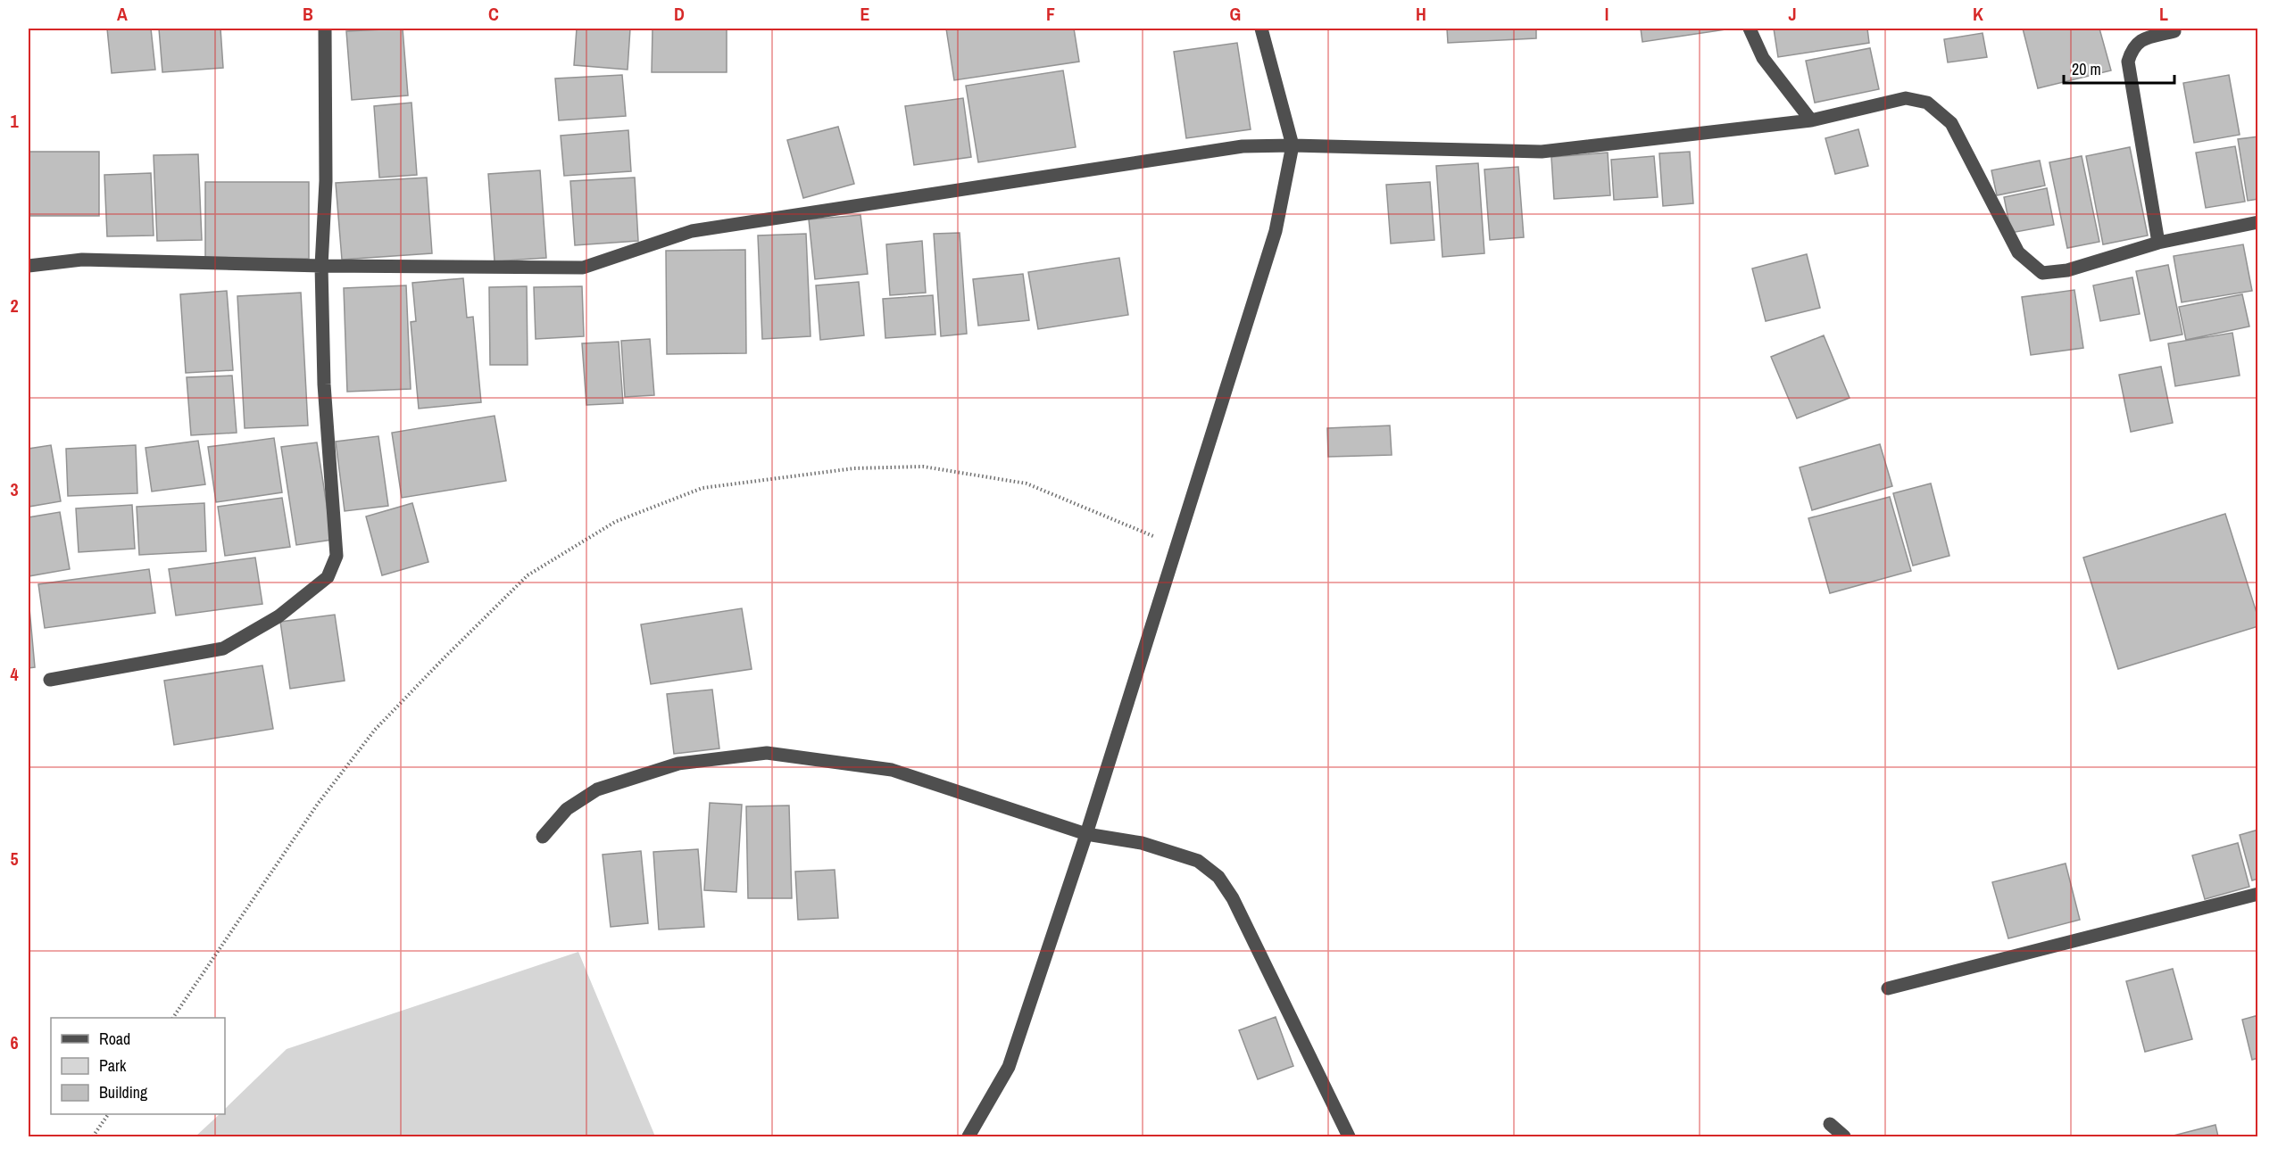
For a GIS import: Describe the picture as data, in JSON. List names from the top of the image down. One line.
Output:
{"legend":["Road","Park","Building"],"scale_bar":"20 m","grid":{"columns":["A","B","C","D","E","F","G","H","I","J","K","L"],"rows":["1","2","3","4","5","6"]}}
